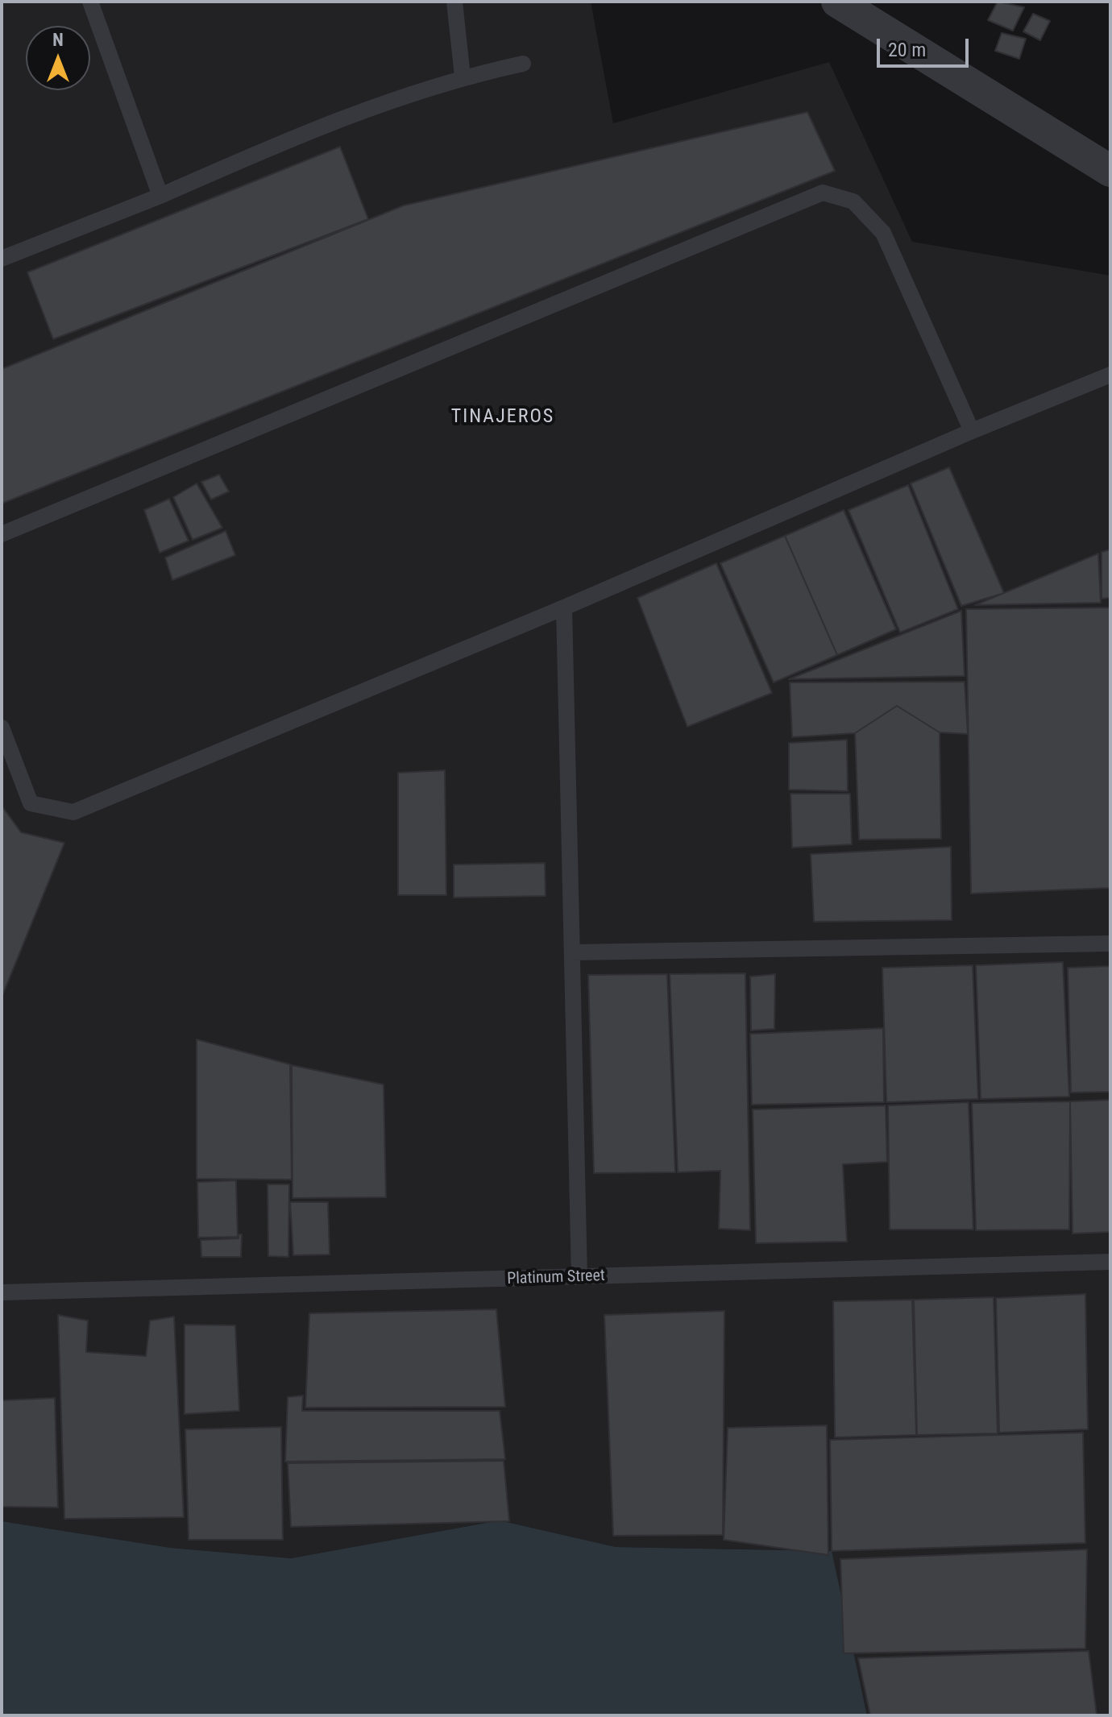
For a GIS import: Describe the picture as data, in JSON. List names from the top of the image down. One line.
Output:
{"streets":{"lane":["Platinum Street"]},"districts":["TINAJEROS"],"scale_bar":"20 m","north":"top"}
